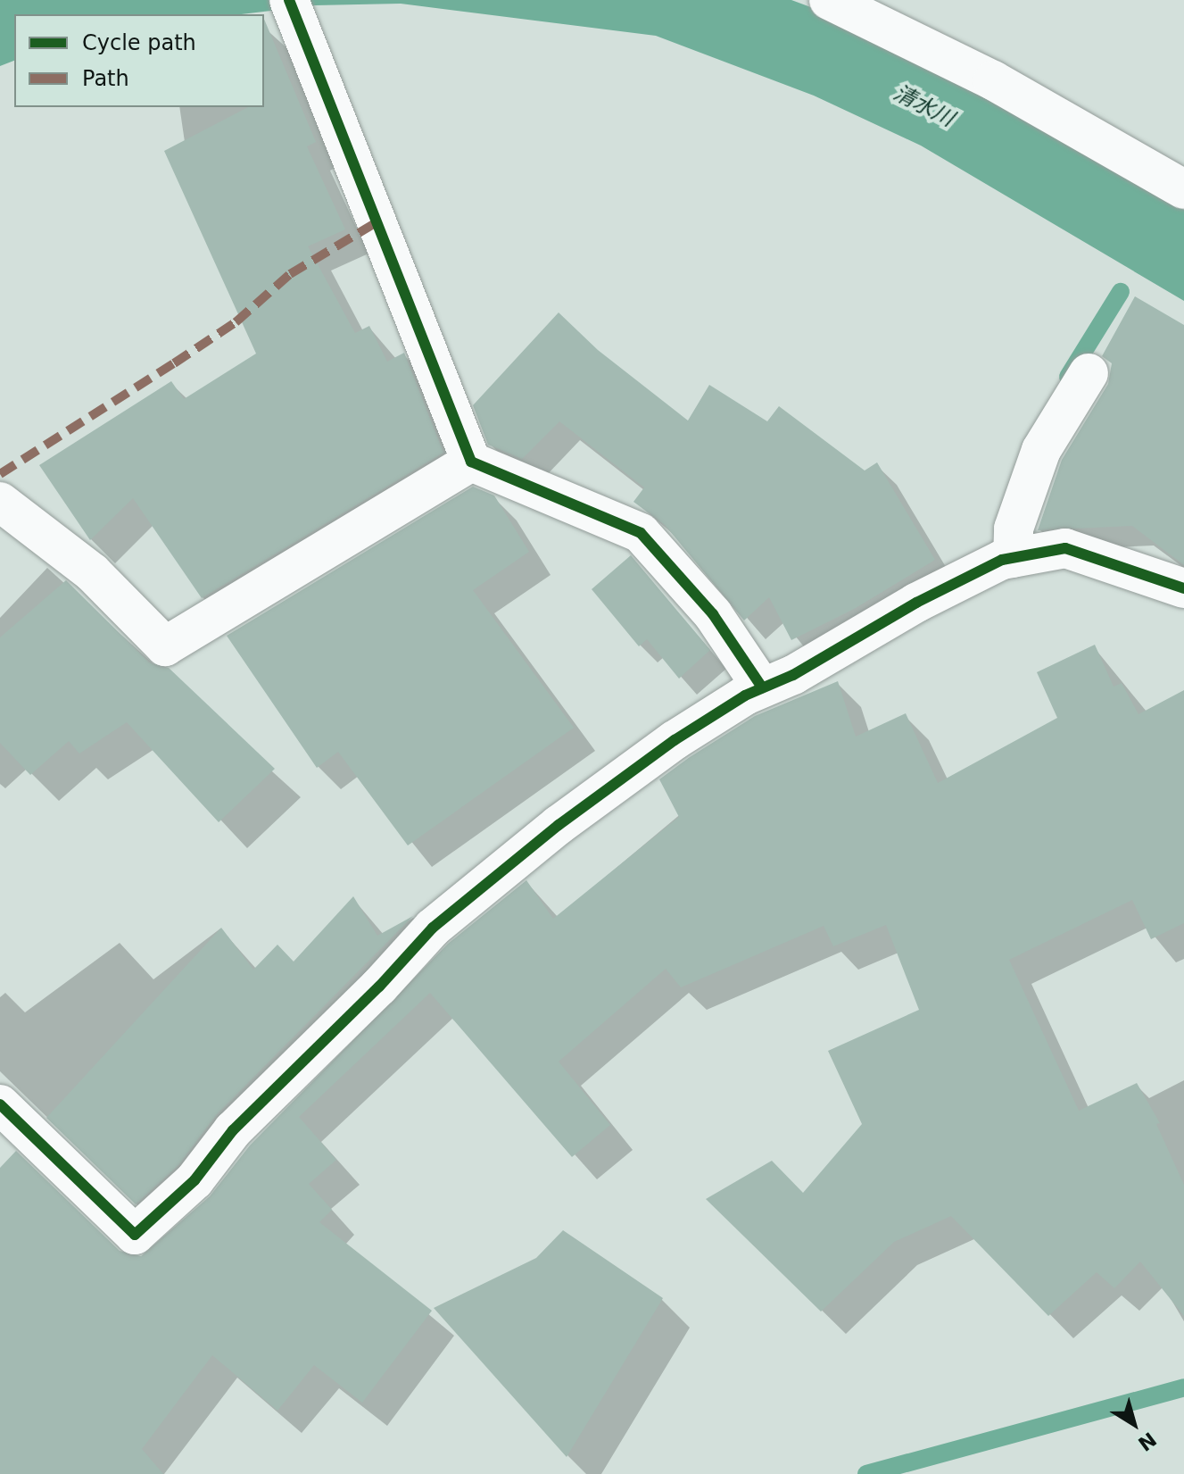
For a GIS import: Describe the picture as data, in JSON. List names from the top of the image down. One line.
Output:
{"water":["清水川"],"legend":["Cycle path","Path"],"north":"bottom right"}
